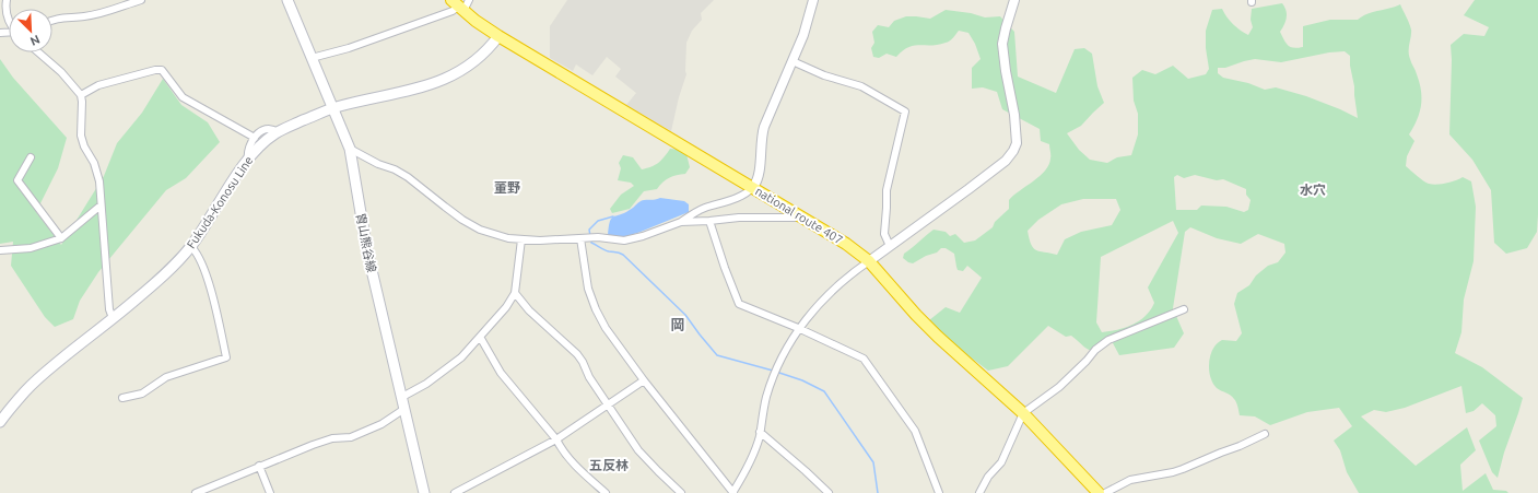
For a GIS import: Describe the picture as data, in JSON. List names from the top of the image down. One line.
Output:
{"streets":{"highway":["national route 407"],"main road":["Fukuda-Konosu Line","胄山熊谷線"]},"crossings":[["Fukuda-Konosu Line","national route 407"],["Fukuda-Konosu Line","胄山熊谷線"]],"districts":["董野","水穴","岡","五反林"],"north":"bottom right"}
